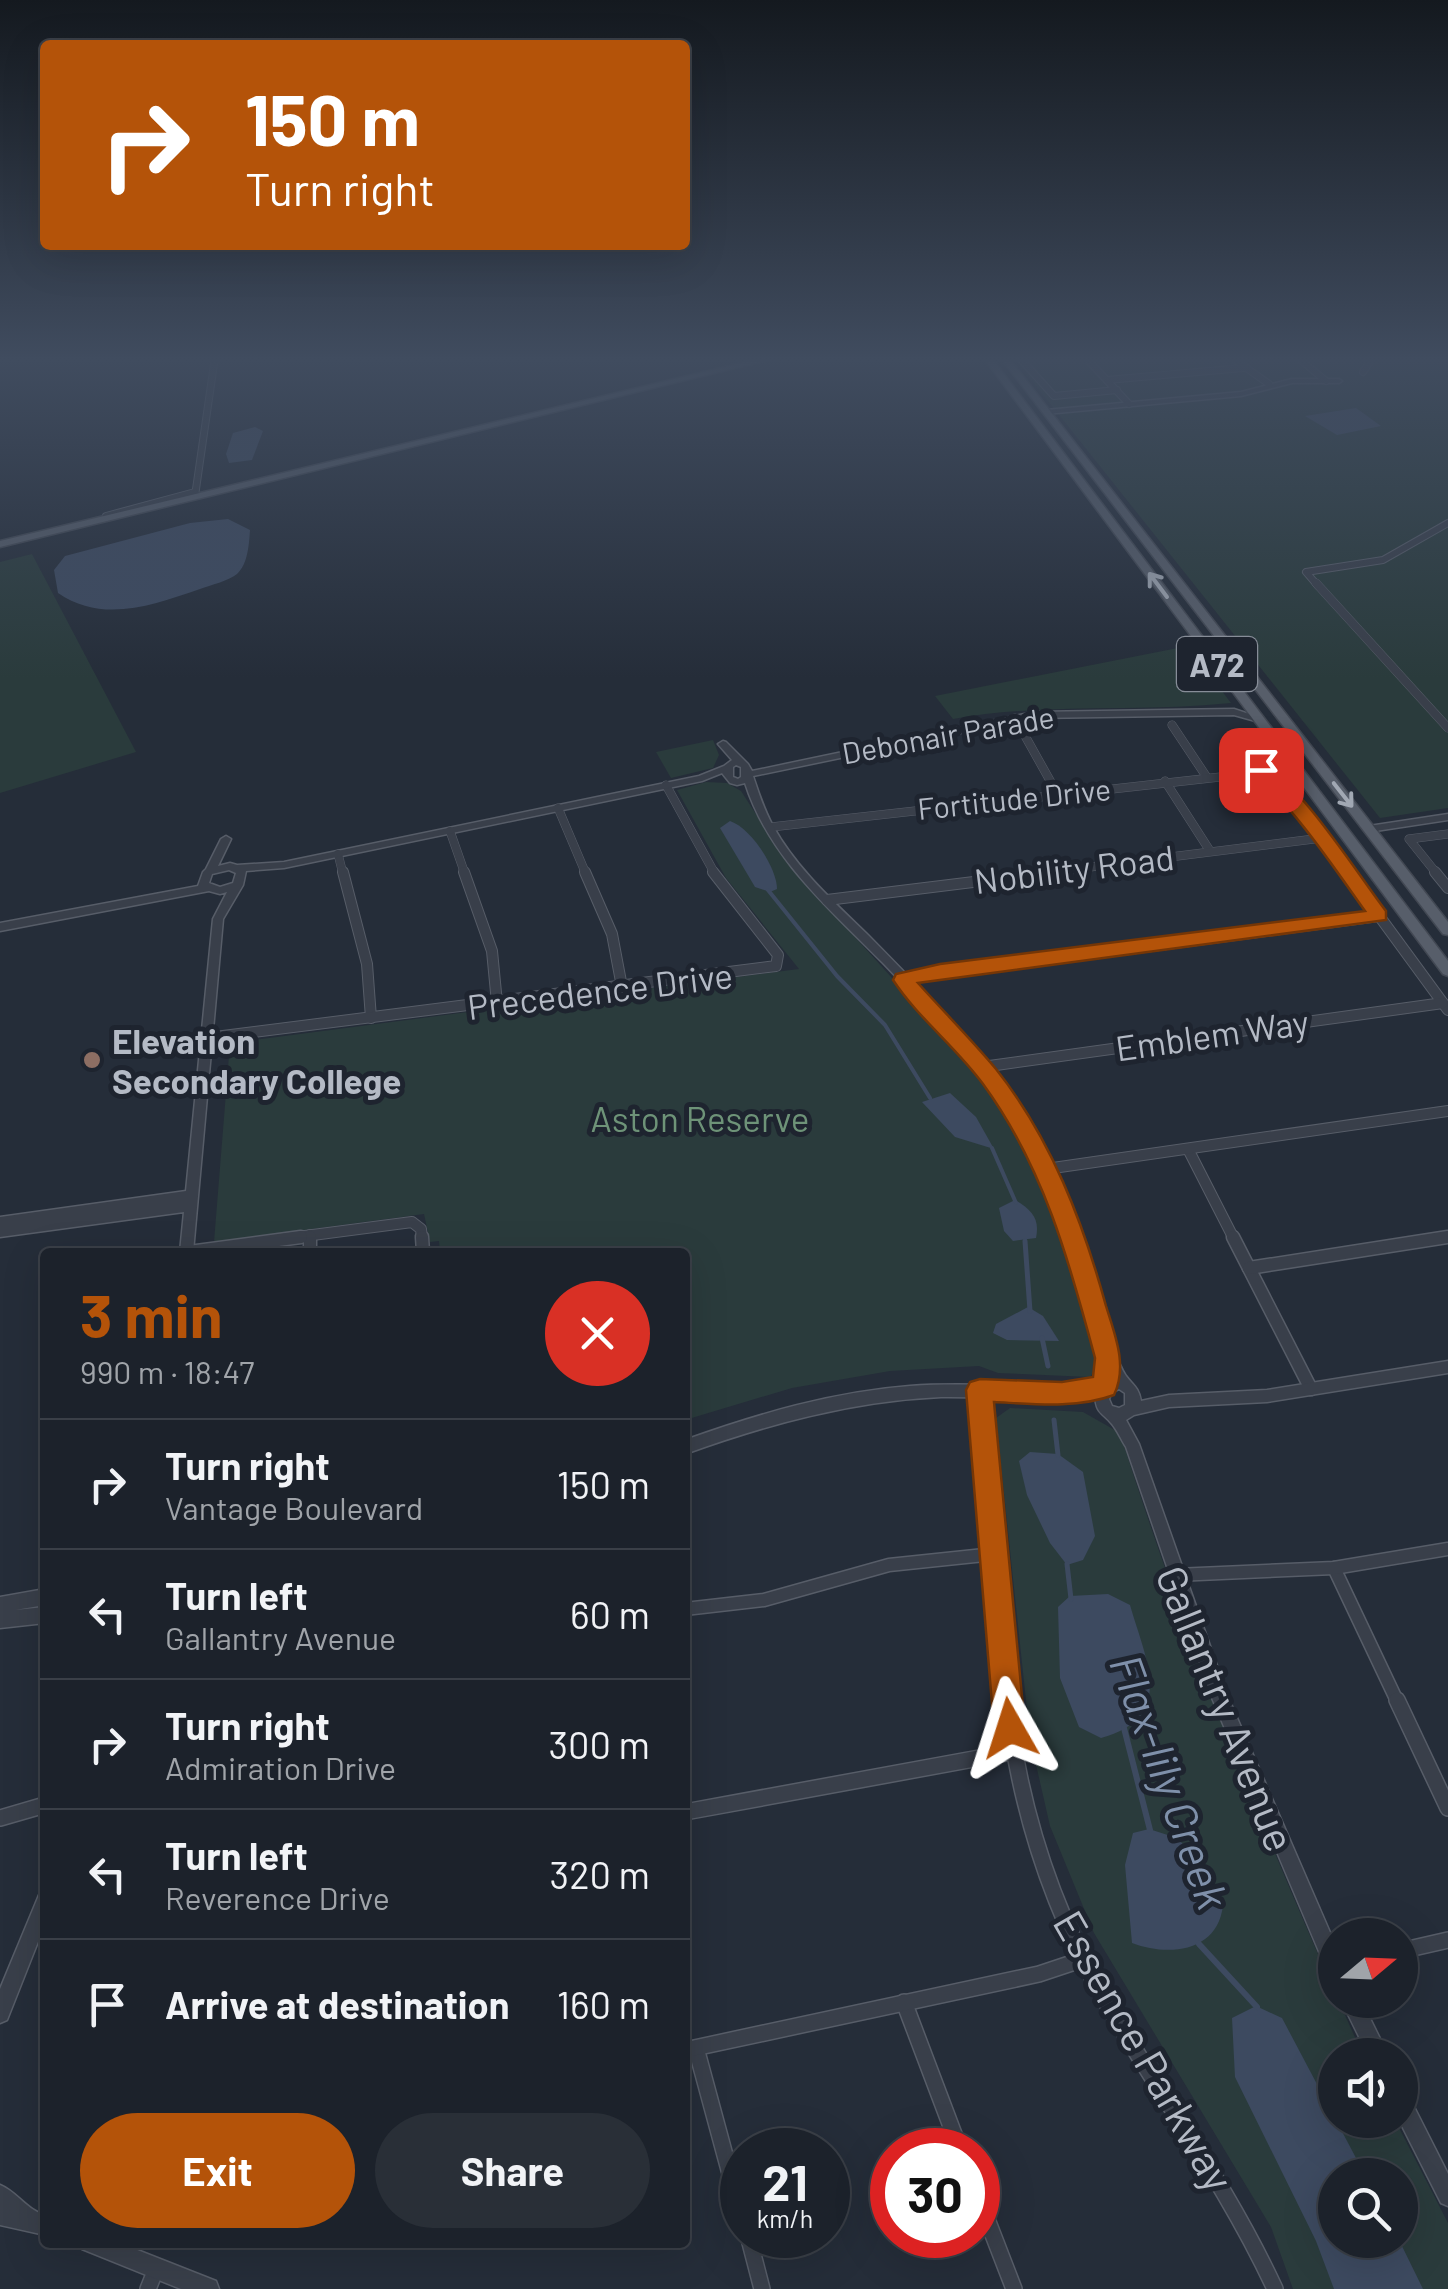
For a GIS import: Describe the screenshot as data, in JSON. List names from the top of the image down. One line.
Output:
{"streets":{"main road":["A72"],"street":["Debonair Parade","Fortitude Drive","Nobility Road","Precedence Drive","Emblem Way","Gallantry Avenue","Essence Parkway"]},"crossings":[["A72","Debonair Parade"],["Fortitude Drive","Nobility Road"]],"water":["Flax-lily Creek"],"parks":["Aston Reserve"],"places":["Elevation Secondary College"],"north":"right","page":{"turn":["150 m","Turn right"],"heading":["3 min","990 m · 18:47"],"list":[{"name":"Turn right","note":"Vantage Boulevard","value":"150 m"},{"name":"Turn left","note":"Gallantry Avenue","value":"60 m"},{"name":"Turn right","note":"Admiration Drive","value":"300 m"},{"name":"Turn left","note":"Reverence Drive","value":"320 m"},{"name":"Arrive at destination","value":"160 m"}],"buttons":["Exit","Share"],"speed":"21 km/h","limit":"30"}}
